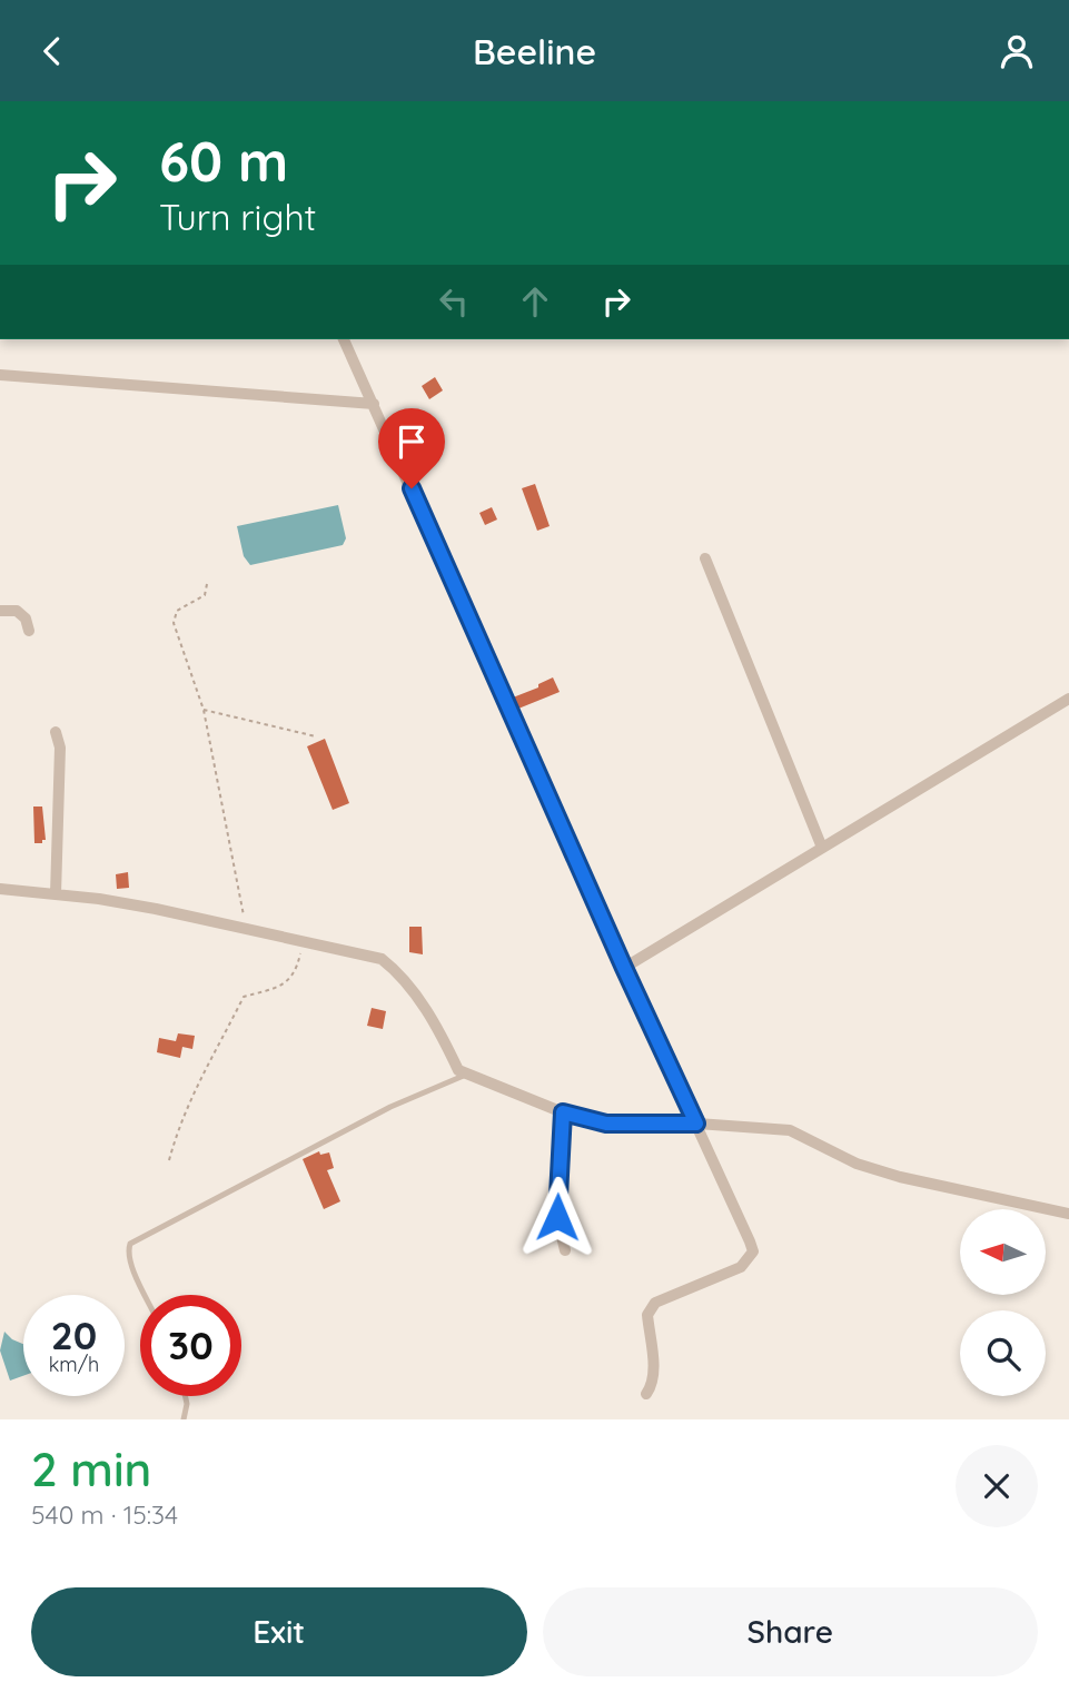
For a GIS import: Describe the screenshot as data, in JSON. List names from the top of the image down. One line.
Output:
{"north":"left","page":{"header":"Beeline","turn":["60 m","Turn right"],"speed":"20 km/h","limit":"30","heading":["2 min","540 m · 15:34"],"buttons":["Exit","Share"]}}
